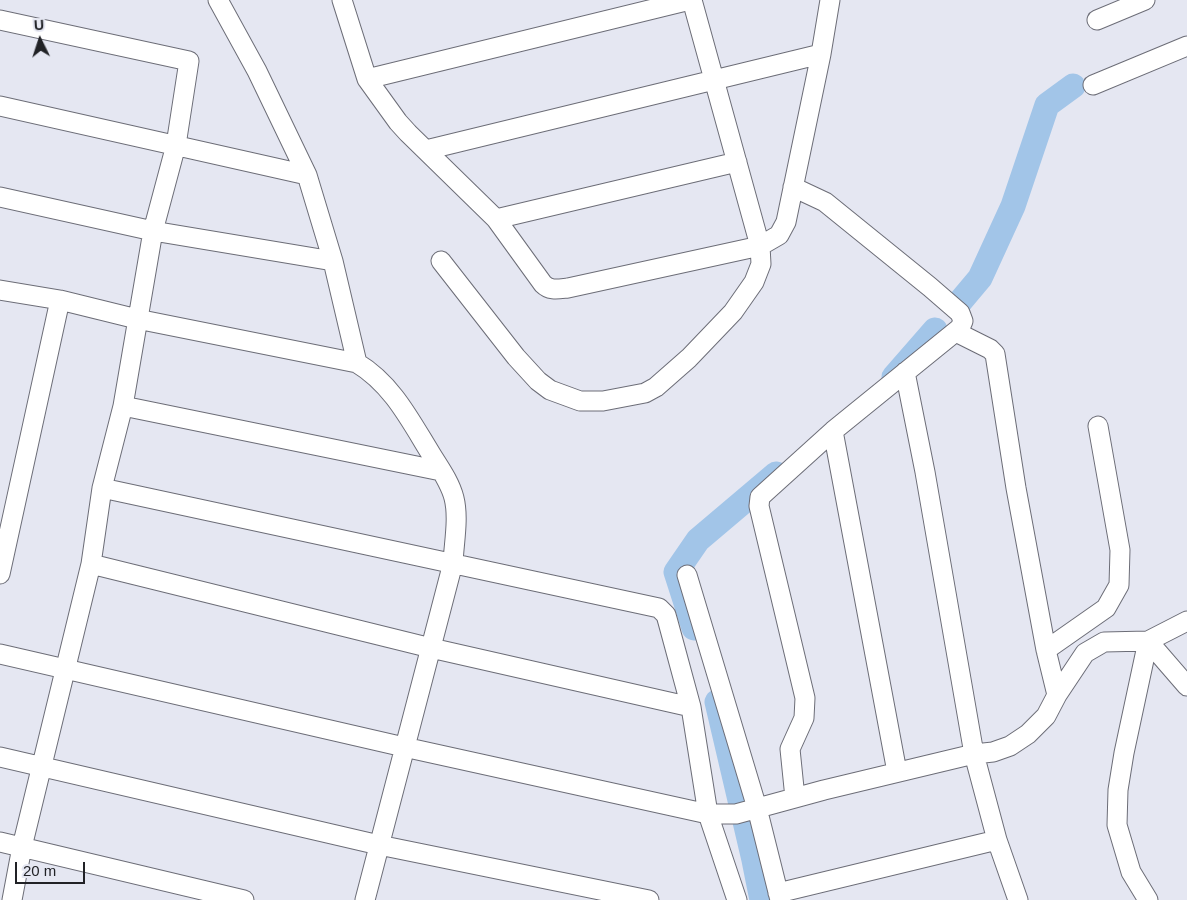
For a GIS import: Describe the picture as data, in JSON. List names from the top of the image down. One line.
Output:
{"scale_bar":"20 m","north":"top"}
